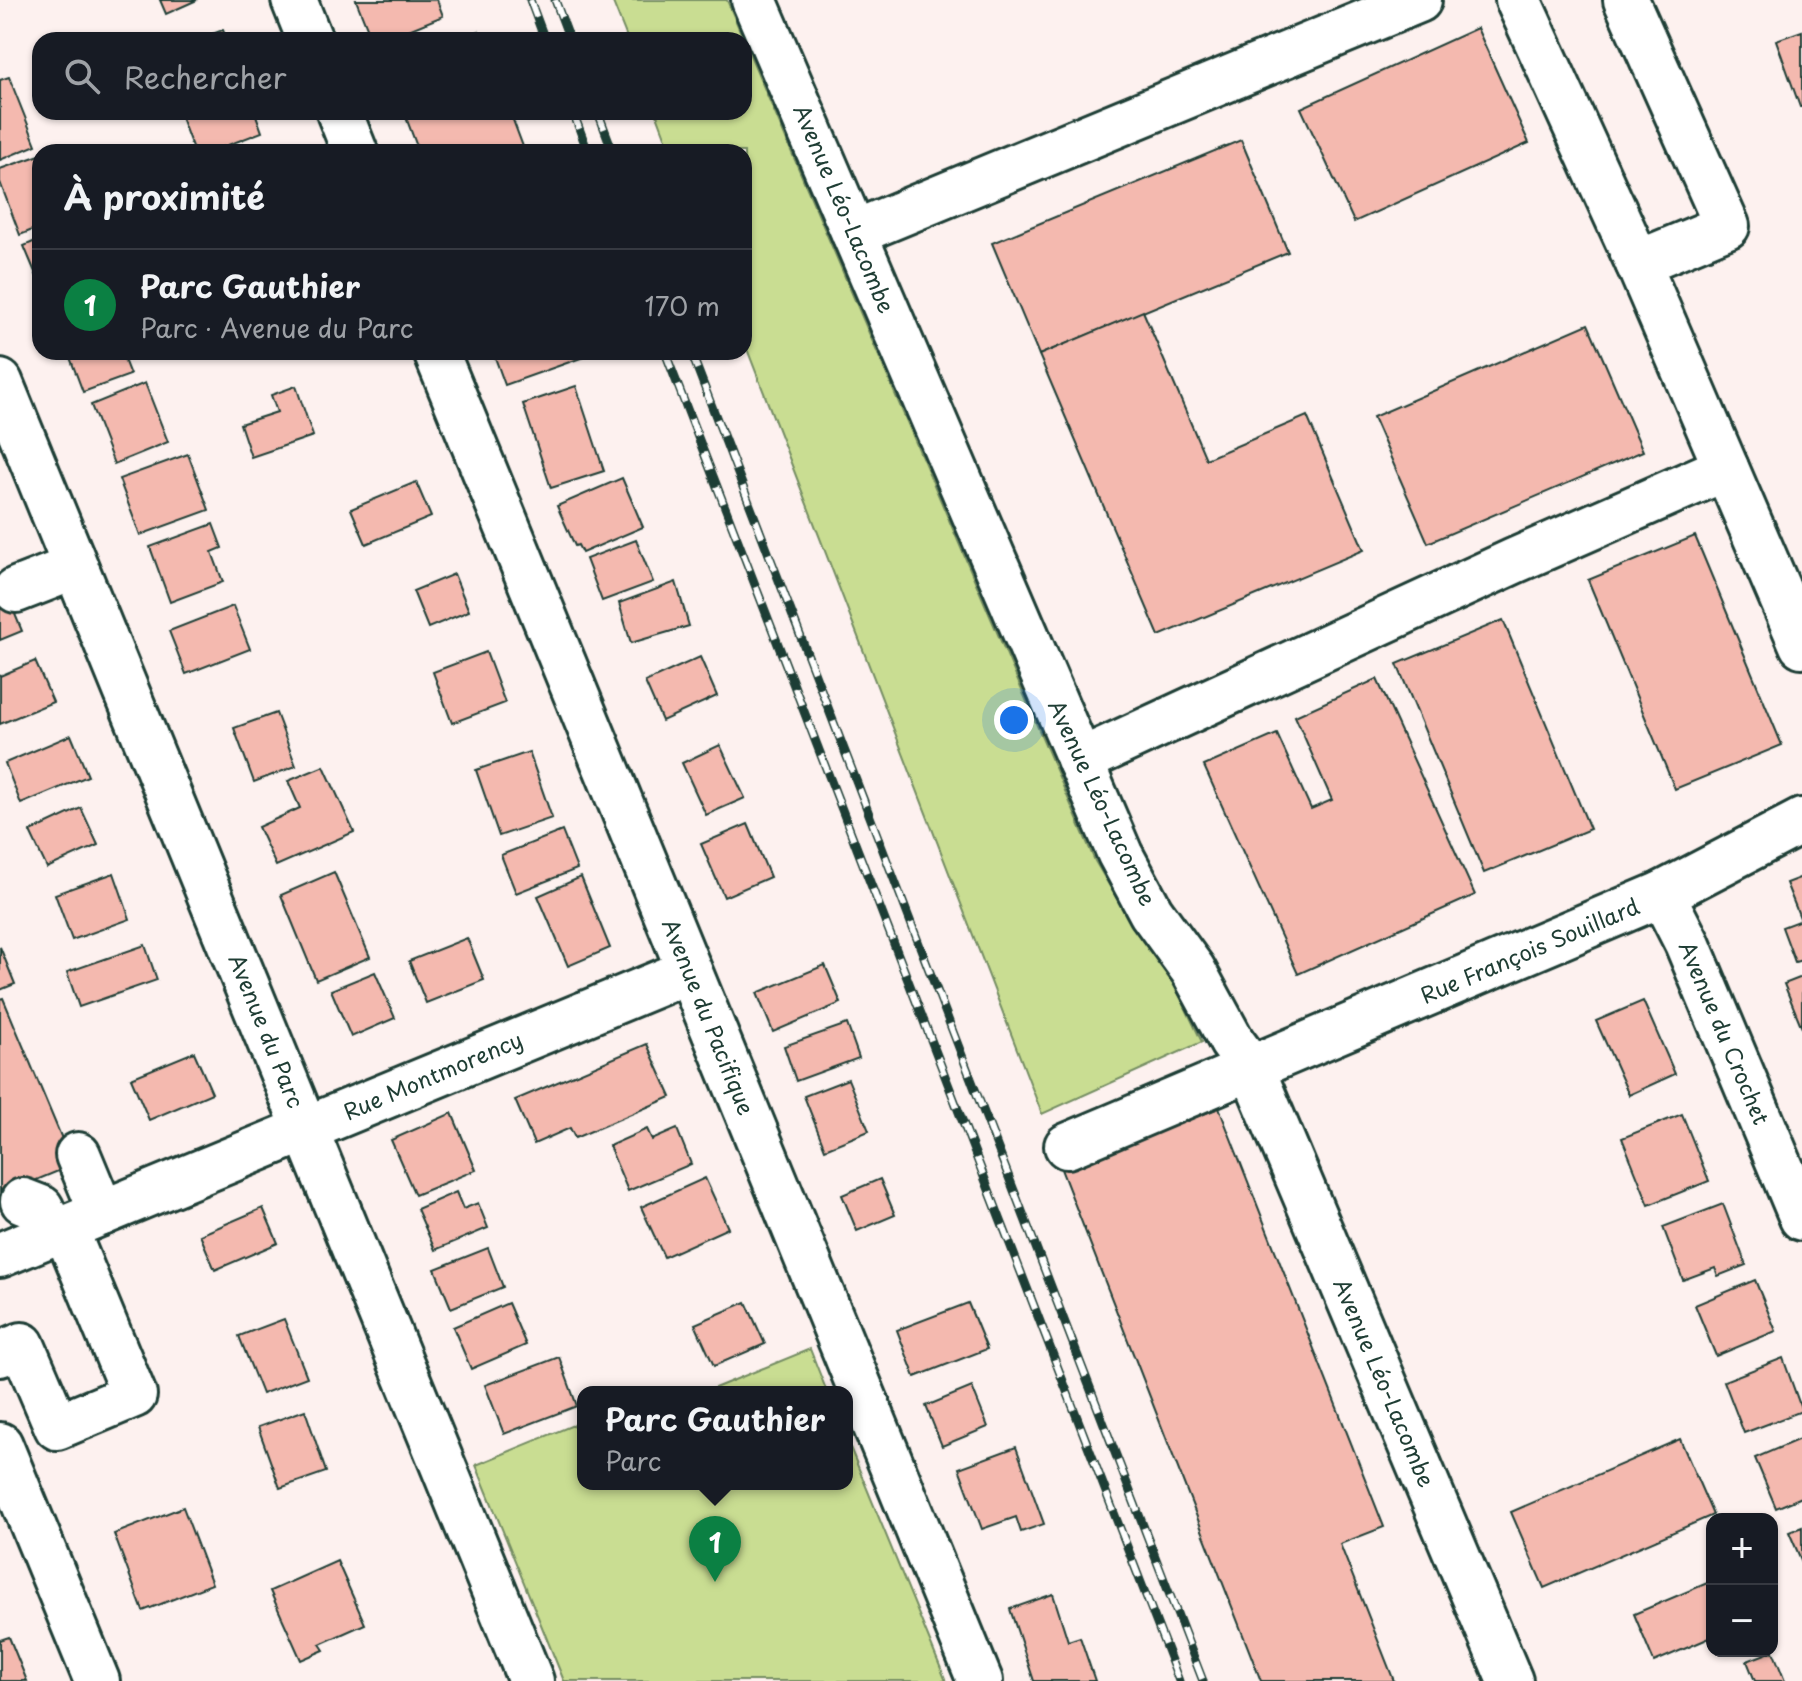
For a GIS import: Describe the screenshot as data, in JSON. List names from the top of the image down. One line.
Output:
{"streets":{"street":["Avenue Léo-Lacombe","Rue François Souillard","Avenue du Pacifique","Avenue du Parc","Avenue du Crochet","Rue Montmorency"]},"crossings":[["Avenue Léo-Lacombe","Rue François Souillard"],["Rue François Souillard","Avenue du Crochet"],["Avenue du Pacifique","Rue Montmorency"],["Avenue du Parc","Rue Montmorency"]],"page":{"search":"Rechercher","heading":"À proximité","list":[{"mark":"1","name":"Parc Gauthier","note":"Parc · Avenue du Parc","value":"170 m"}],"popup":["Parc Gauthier","Parc"],"map_buttons":["+","−"],"pins":"1"}}
